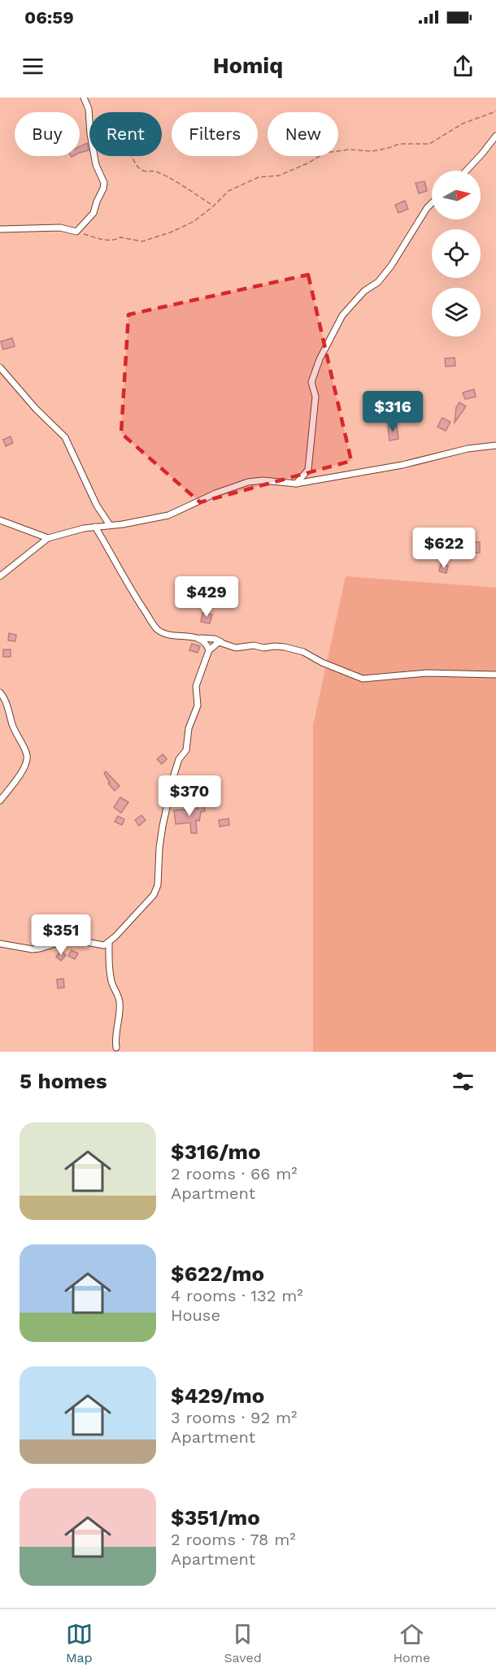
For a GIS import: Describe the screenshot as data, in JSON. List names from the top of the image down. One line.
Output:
{"north":"right","page":{"status":"06:59","header":"Homiq","chip":["Buy","Rent","Filters","New"],"price":["$316","$622","$429","$370","$351"],"heading":"5 homes","list":[{"name":"$316/mo","note":"2 rooms · 66 m² · Apartment"},{"name":"$622/mo","note":"4 rooms · 132 m² · House"},{"name":"$429/mo","note":"3 rooms · 92 m² · Apartment"},{"name":"$351/mo","note":"2 rooms · 78 m² · Apartment"}],"tabs":["Map","Saved","Home"]}}
